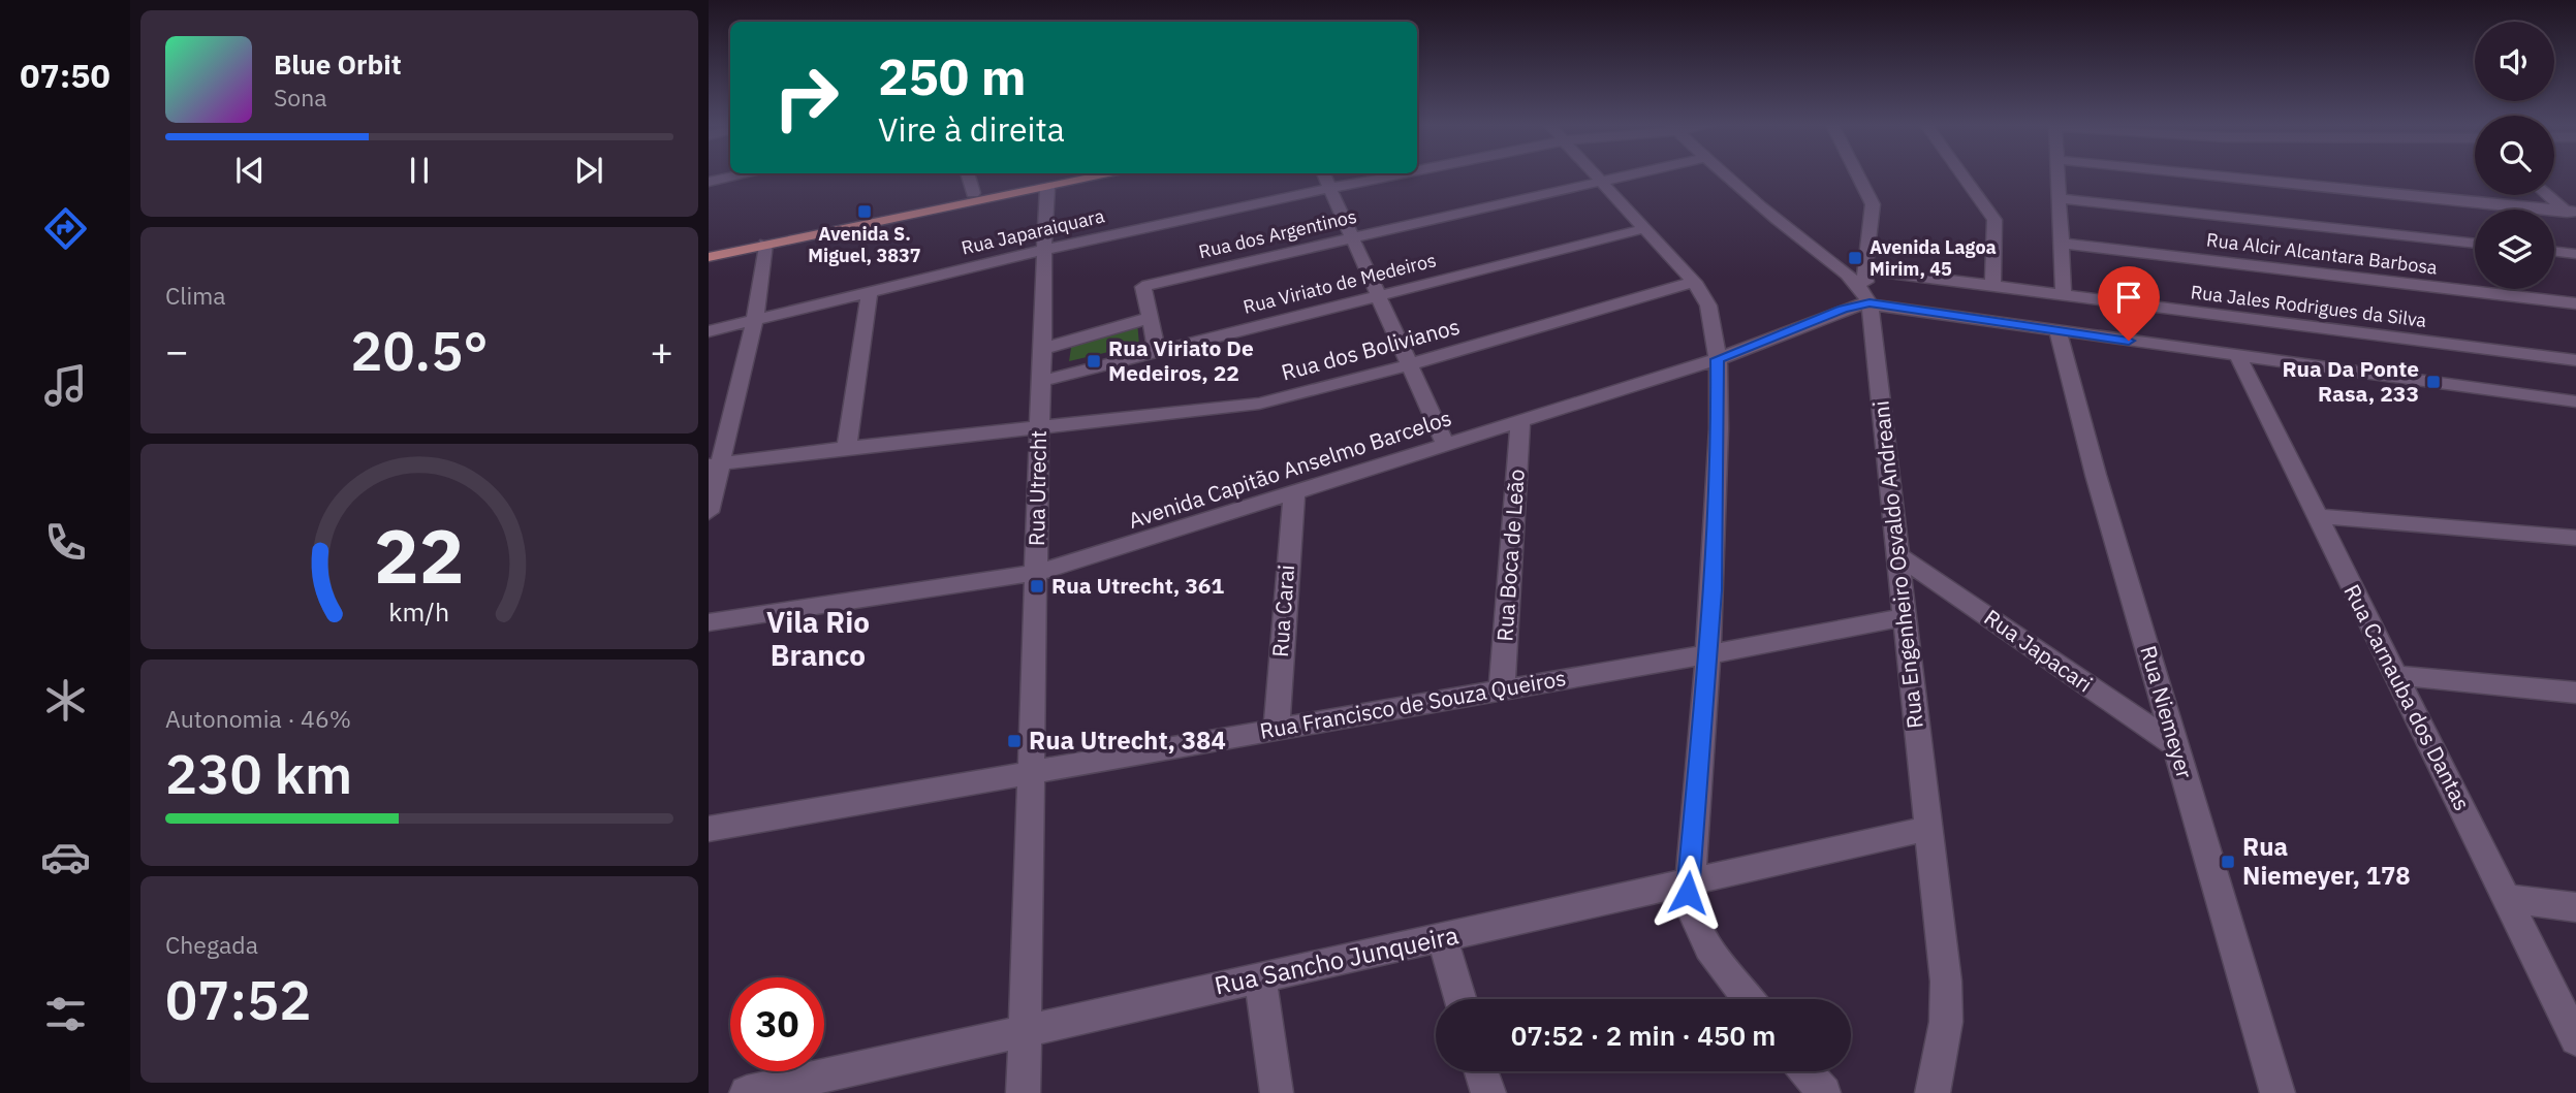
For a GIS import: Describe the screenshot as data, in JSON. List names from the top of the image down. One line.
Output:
{"streets":{"street":["Rua Japaraiquara","Rua dos Argentinos","Rua Alcir Alcantara Barbosa","Rua Viriato de Medeiros","Rua Jales Rodrigues da Silva","Rua dos Bolivianos","Avenida Capitão Anselmo Barcelos","Rua Utrecht","Rua Boca de Leão","Rua Engenheiro Osvaldo Andreani","Rua Carai","Rua Japacari","Rua Carnauba dos Dantas","Rua Francisco de Souza Queiros","Rua Niemeyer","Rua Sancho Junqueira"]},"crossings":[["Rua Japaraiquara","Rua Utrecht"],["Rua Viriato de Medeiros","Rua Utrecht"],["Rua Jales Rodrigues da Silva","Rua Engenheiro Osvaldo Andreani"],["Rua dos Bolivianos","Rua Utrecht"],["Avenida Capitão Anselmo Barcelos","Rua Utrecht"],["Avenida Capitão Anselmo Barcelos","Rua Boca de Leão"],["Avenida Capitão Anselmo Barcelos","Rua Engenheiro Osvaldo Andreani"],["Avenida Capitão Anselmo Barcelos","Rua Carai"],["Rua Utrecht","Rua Francisco de Souza Queiros"],["Rua Utrecht","Rua Sancho Junqueira"],["Rua Boca de Leão","Rua Francisco de Souza Queiros"],["Rua Engenheiro Osvaldo Andreani","Rua Japacari"],["Rua Engenheiro Osvaldo Andreani","Rua Francisco de Souza Queiros"],["Rua Engenheiro Osvaldo Andreani","Rua Sancho Junqueira"],["Rua Carai","Rua Francisco de Souza Queiros"],["Rua Japacari","Rua Niemeyer"]],"districts":["Vila Rio Branco"],"places":{"transit":["Avenida S. Miguel, 3837","Avenida Lagoa Mirim, 45","Rua Viriato De Medeiros, 22","Rua Da Ponte Rasa, 233","Rua Utrecht, 361","Rua Utrecht, 384","Rua Niemeyer, 178"]},"page":{"tabs":"07:50","turn":["250 m","Vire à direita"],"song":["Blue Orbit","Sona"],"tile":["Clima",["Autonomia · 46%","230 km"],["Chegada","07:52"]],"heat":["−","20.5°","+"],"limit":"30","trip":"07:52 · 2 min · 450 m","gauge":["22","km/h"]}}
